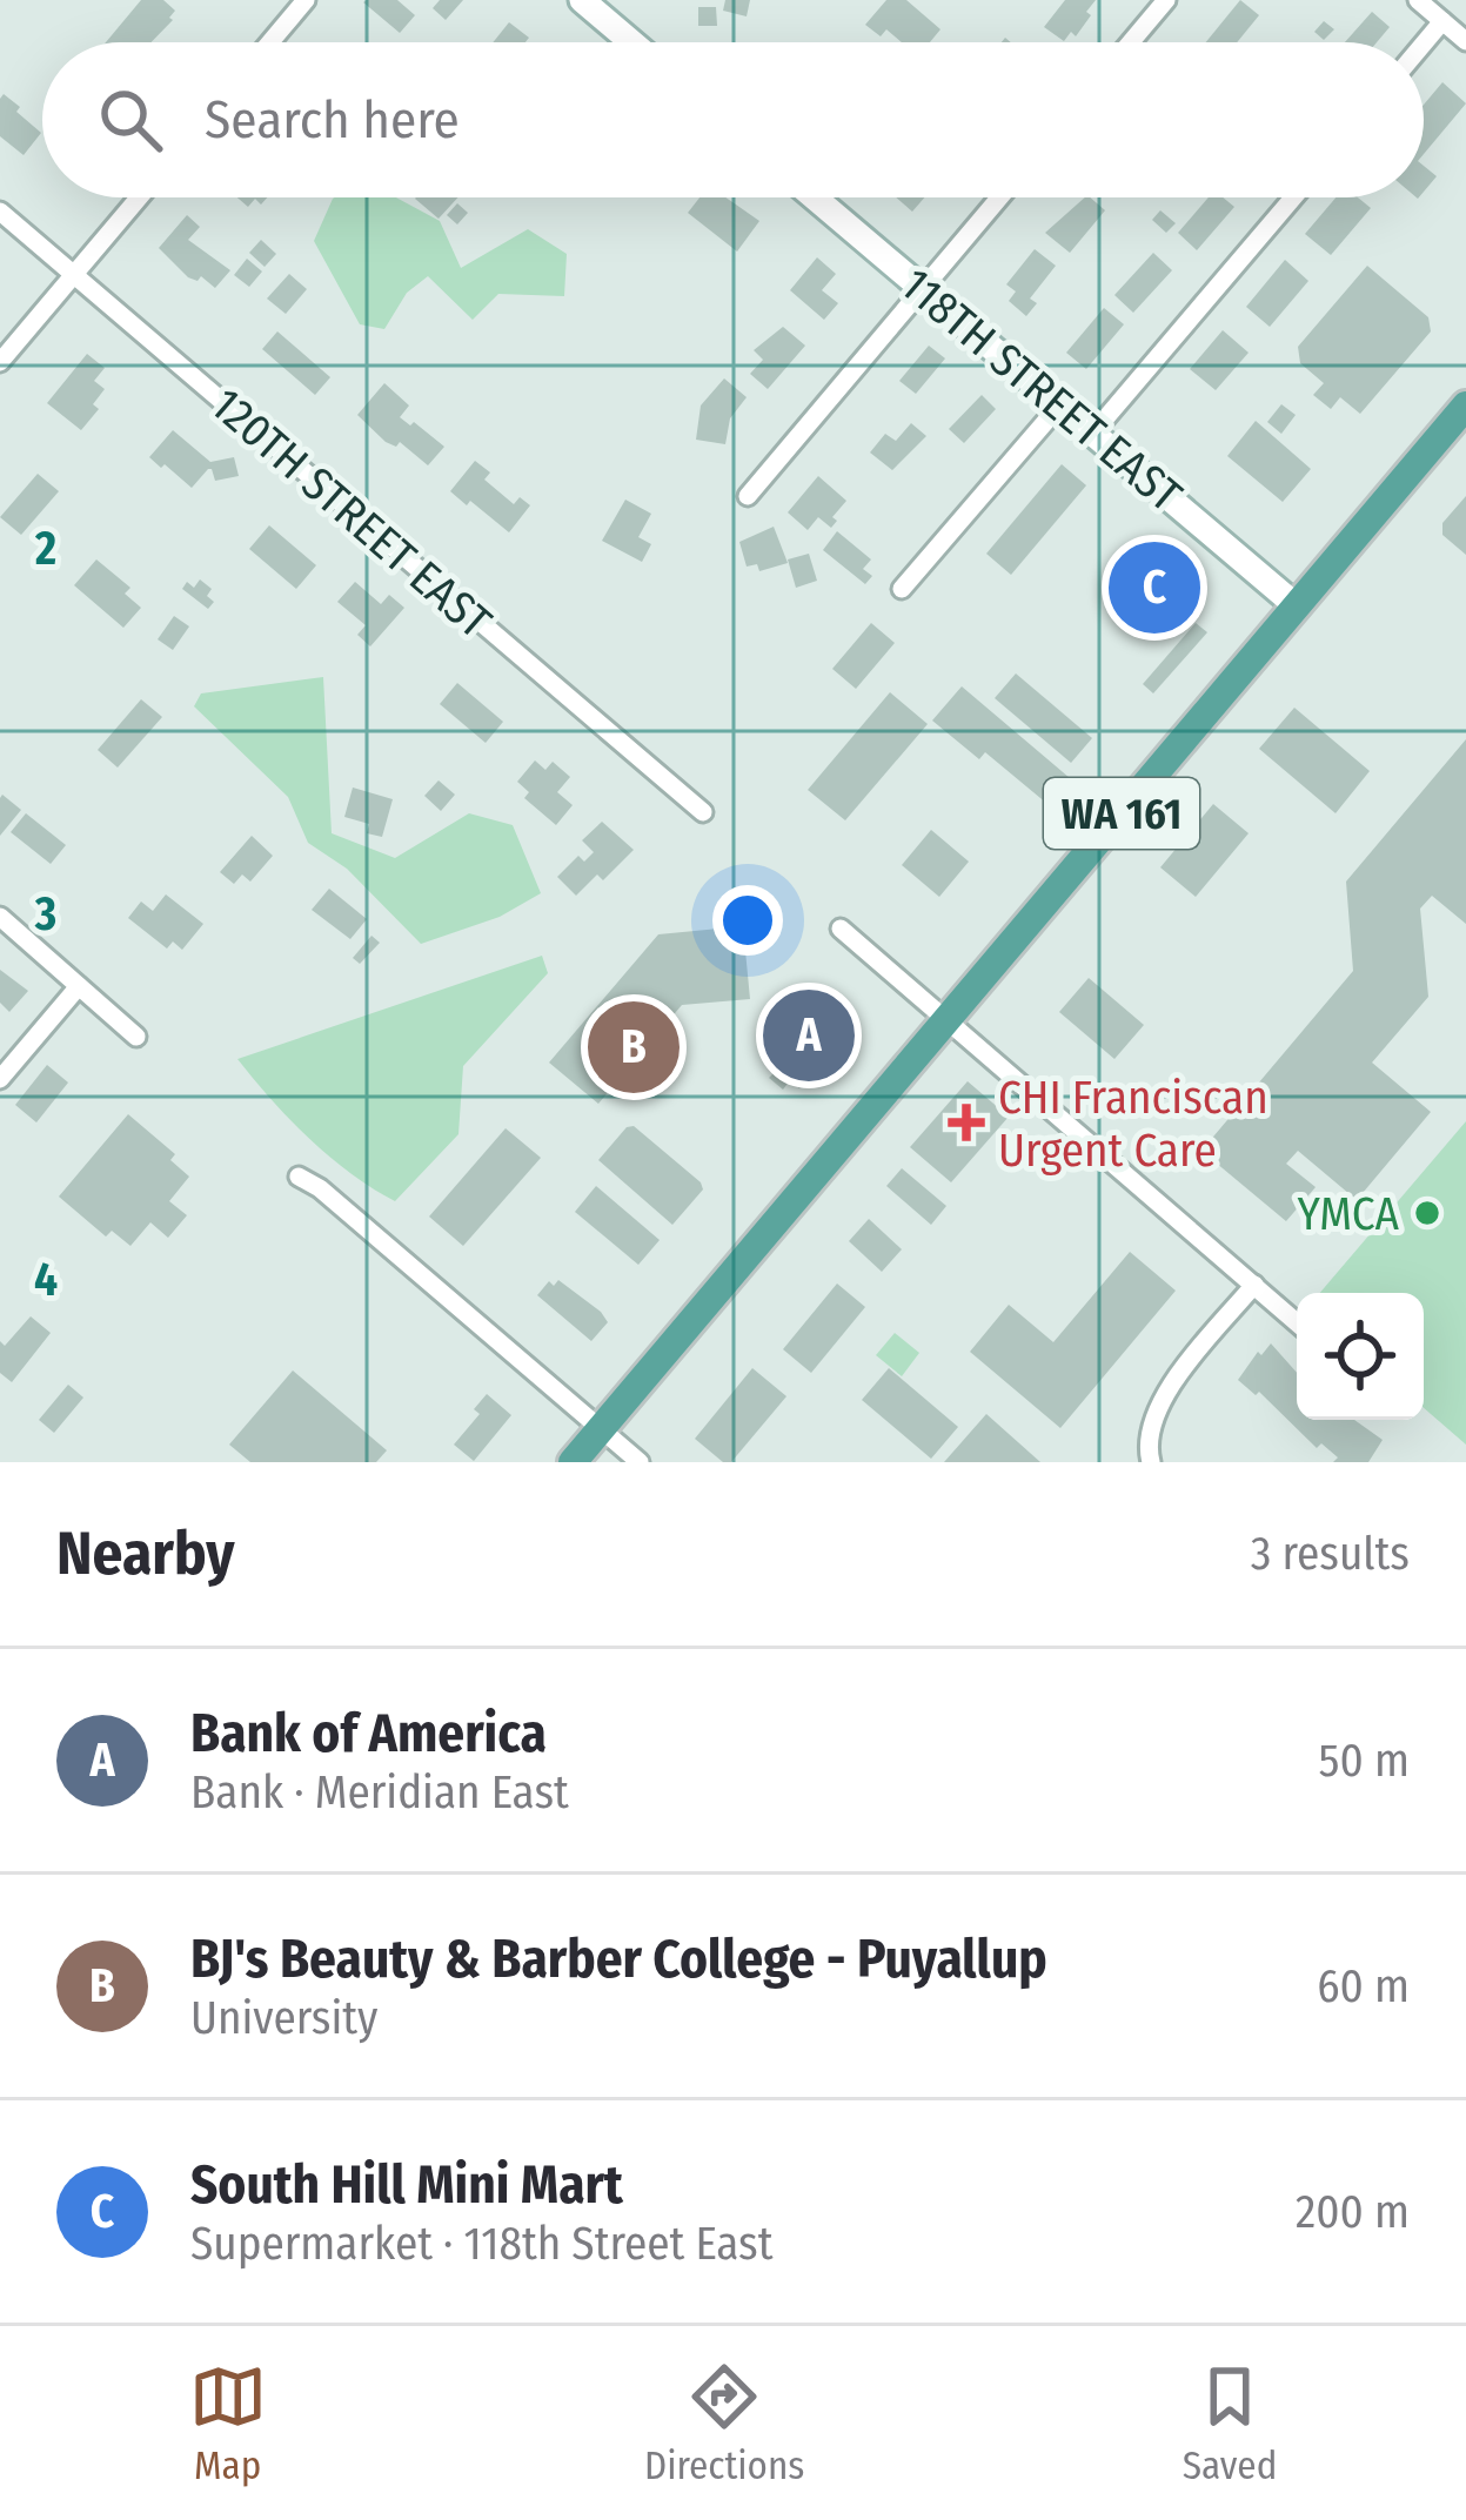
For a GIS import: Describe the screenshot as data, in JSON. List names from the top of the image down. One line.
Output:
{"streets":{"main road":["WA 161"],"street":["118TH STREET EAST","120TH STREET EAST"]},"crossings":[["118TH STREET EAST","WA 161"]],"places":{"health":["CHI Franciscan Urgent Care"],"other":["YMCA"]},"page":{"search":"Search here","pins":["C","A","B"],"heading":["Nearby","3 results"],"list":[{"mark":"A","name":"Bank of America","note":"Bank · Meridian East","value":"50 m"},{"mark":"B","name":"BJ's Beauty & Barber College - Puyallup","note":"University","value":"60 m"},{"mark":"C","name":"South Hill Mini Mart","note":"Supermarket · 118th Street East","value":"200 m"}],"nav":["Map","Directions","Saved"]},"grid":{"rows":["2","3","4"]}}
